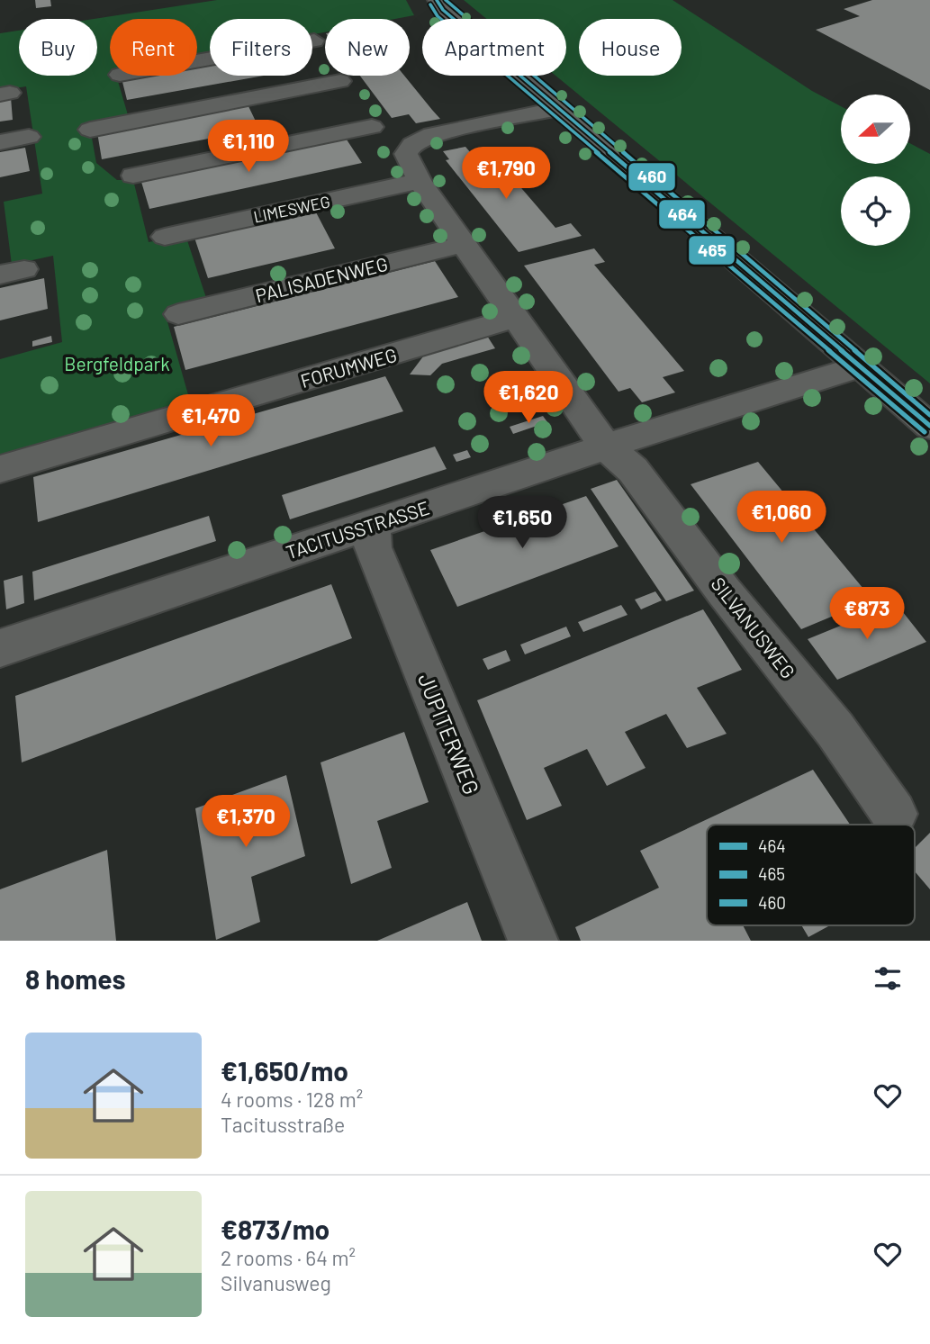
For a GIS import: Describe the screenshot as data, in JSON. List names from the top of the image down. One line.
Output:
{"streets":{"street":["LIMESWEG","PALISADENWEG","FORUMWEG","TACITUSSTRASSE","SILVANUSWEG","JUPITERWEG"]},"crossings":[["LIMESWEG","SILVANUSWEG"],["PALISADENWEG","SILVANUSWEG"],["FORUMWEG","SILVANUSWEG"],["TACITUSSTRASSE","SILVANUSWEG"],["TACITUSSTRASSE","JUPITERWEG"]],"parks":["Bergfeldpark"],"lines":["transit line 464","transit line 460","transit line 465"],"legend":["464","465","460"],"north":"left","page":{"chip":["Buy","Rent","Filters","New","Apartment","House"],"price":["€1,110","€1,790","€1,620","€1,470","€1,060","€1,650","€873","€1,370"],"heading":"8 homes","list":[{"name":"€1,650/mo","note":"4 rooms · 128 m² · Tacitusstraße"},{"name":"€873/mo","note":"2 rooms · 64 m² · Silvanusweg"}]}}
